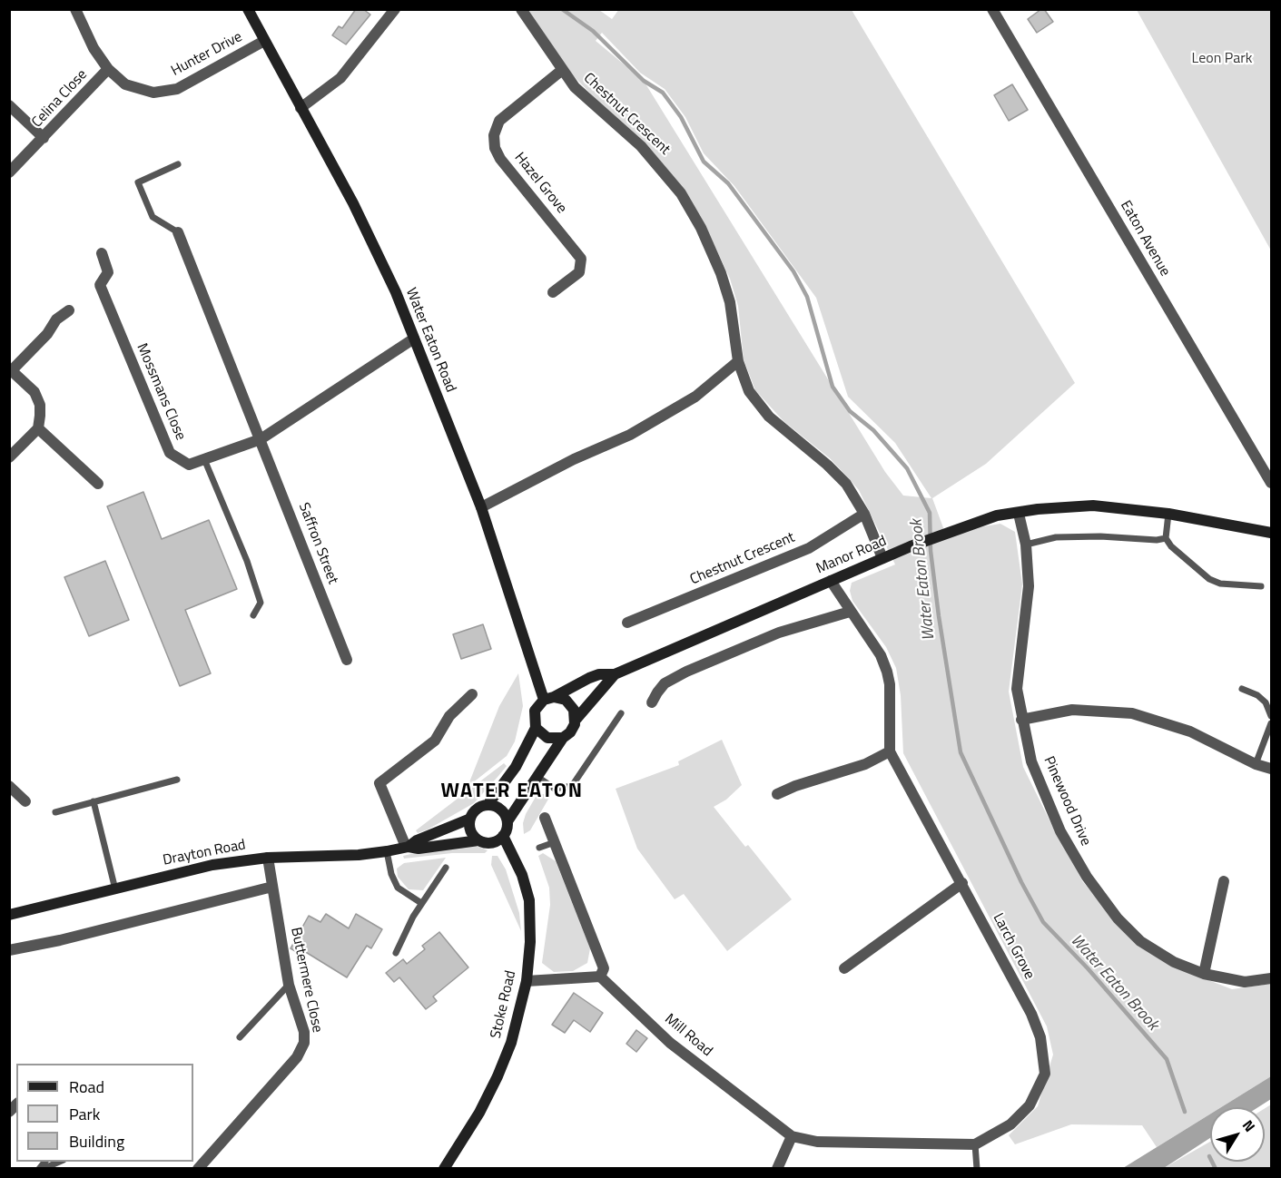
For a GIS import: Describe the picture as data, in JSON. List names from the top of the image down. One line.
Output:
{"streets":{"street":["Hunter Drive","Celina Close","Chestnut Crescent","Hazel Grove","Eaton Avenue","Water Eaton Road","Mossmans Close","Saffron Street","Manor Road","Pinewood Drive","Drayton Road","Larch Grove","Buttermere Close","Stoke Road","Mill Road"]},"crossings":[["Hunter Drive","Celina Close"],["Hunter Drive","Water Eaton Road"],["Chestnut Crescent","Hazel Grove"],["Chestnut Crescent","Manor Road"],["Water Eaton Road","Manor Road"],["Mossmans Close","Saffron Street"],["Manor Road","Pinewood Drive"],["Manor Road","Larch Grove"],["Drayton Road","Buttermere Close"],["Drayton Road","Stoke Road"]],"districts":["WATER EATON"],"water":["Water Eaton Brook"],"parks":["Leon Park"],"legend":["Road","Park","Building"],"north":"top right"}
